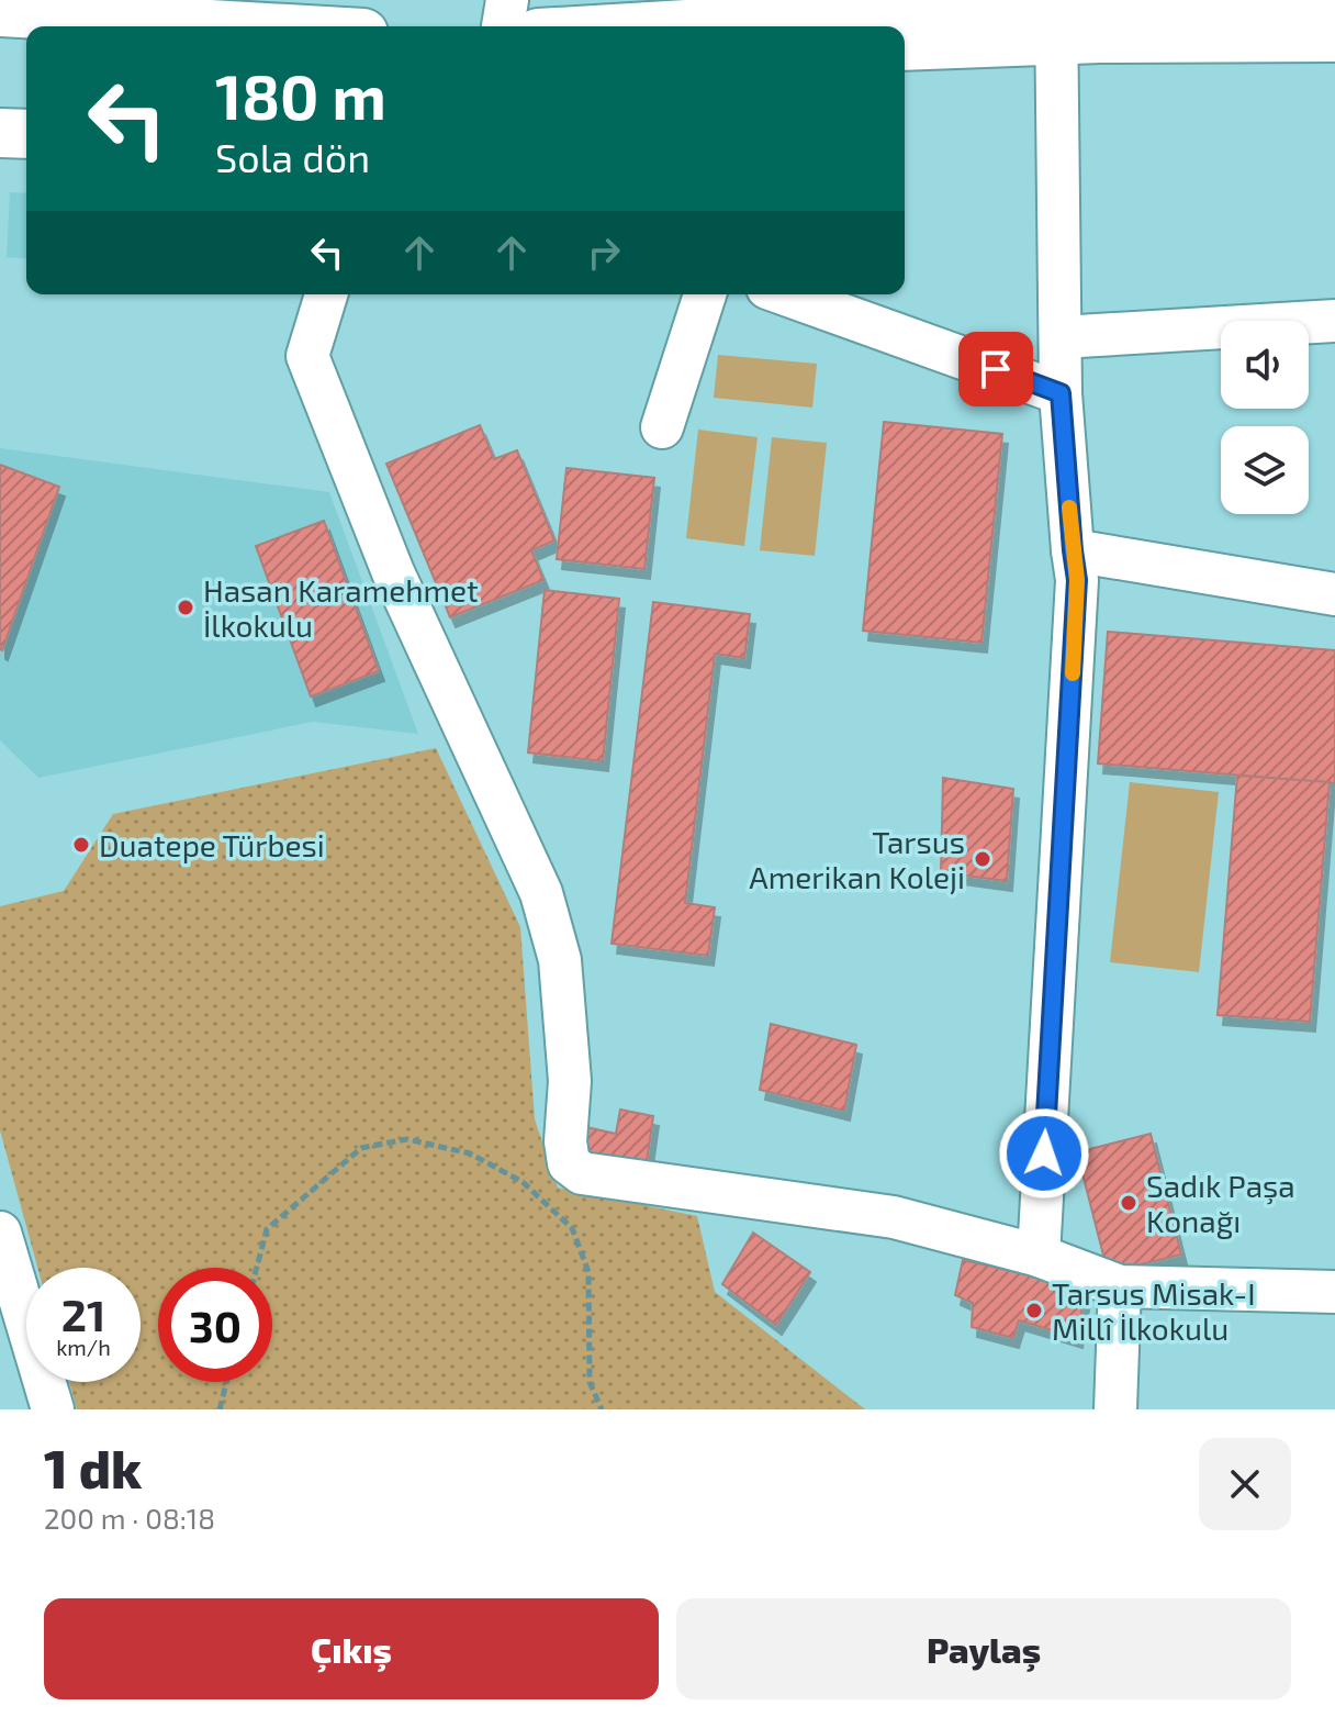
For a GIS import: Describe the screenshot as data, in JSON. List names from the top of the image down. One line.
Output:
{"places":["Hasan Karamehmet İlkokulu","Duatepe Türbesi","Tarsus Amerikan Koleji","Sadık Paşa Konağı","Tarsus Misak-I Millî İlkokulu"],"page":{"turn":["180 m","Sola dön"],"speed":"21 km/h","limit":"30","heading":["1 dk","200 m · 08:18"],"buttons":["Çıkış","Paylaş"]}}
